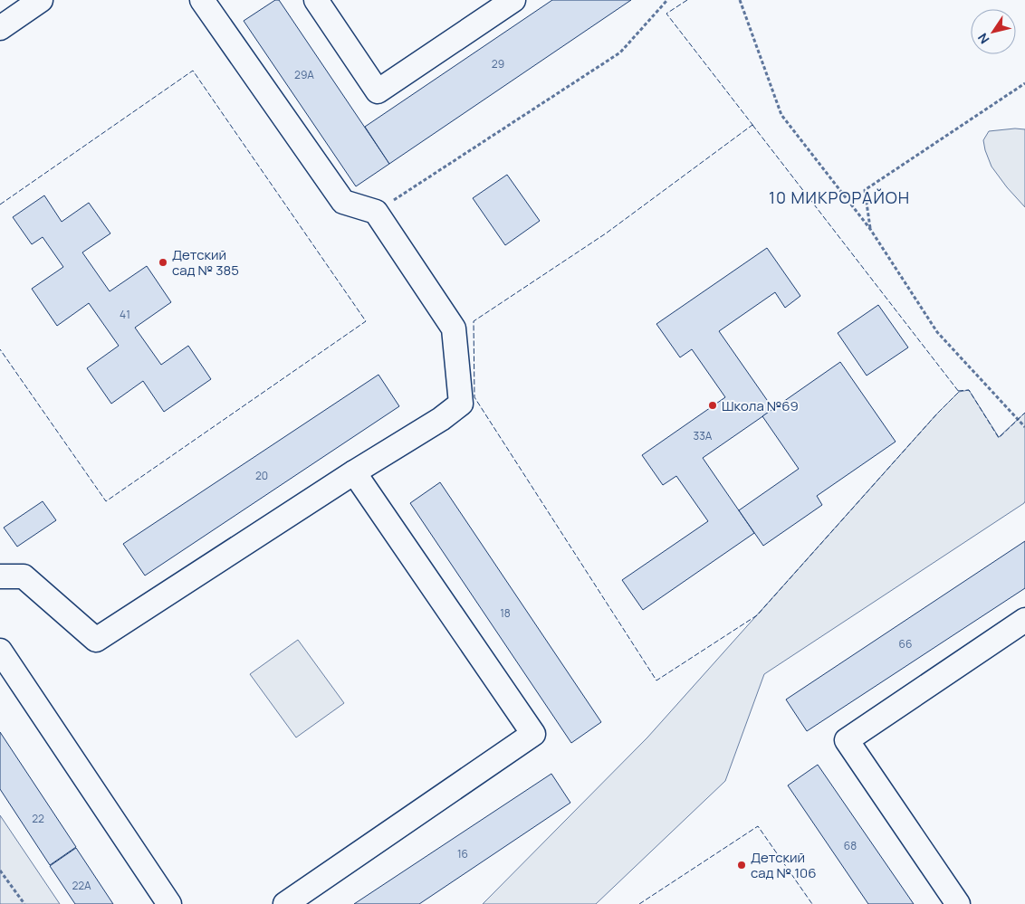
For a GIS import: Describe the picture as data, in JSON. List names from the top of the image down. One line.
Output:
{"districts":["10 МИКРОРАЙОН"],"places":["Детский сад № 385","Школа №69","Детский сад № 106"],"house_numbers":["29","29А","41","33А","20","18","66","22","68","16","22А"],"north":"bottom left"}
